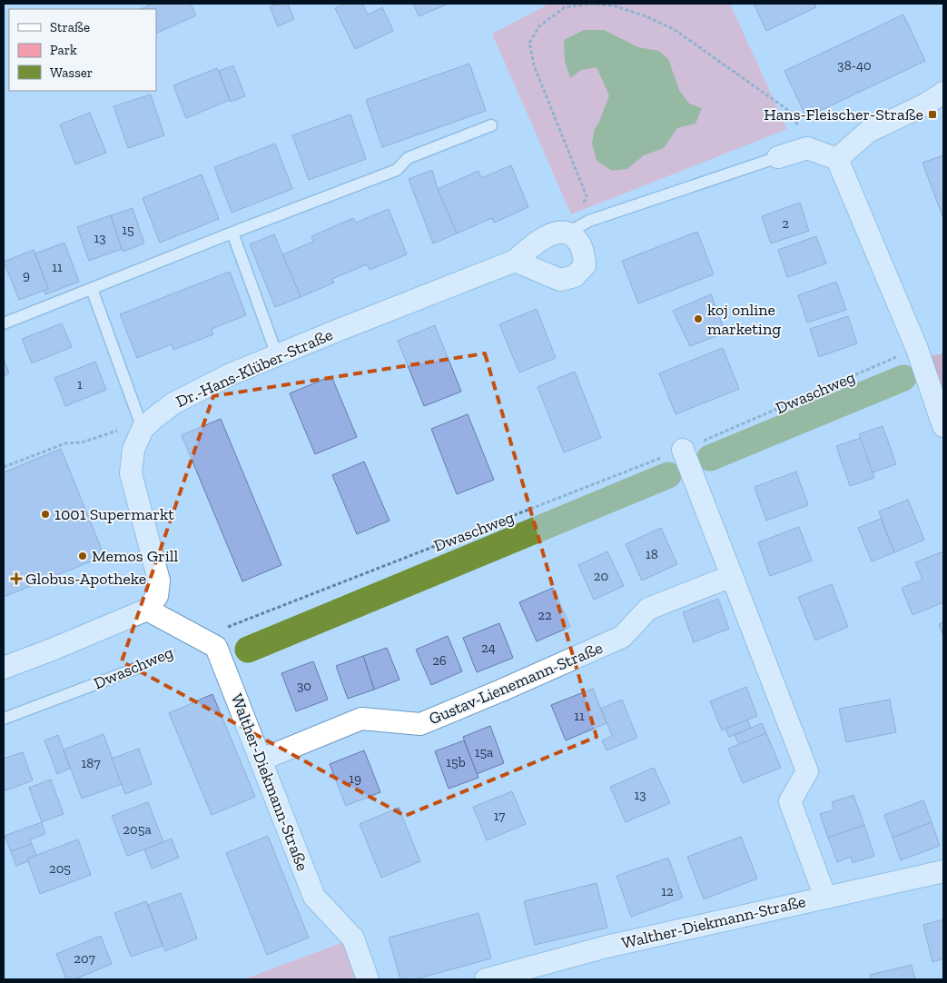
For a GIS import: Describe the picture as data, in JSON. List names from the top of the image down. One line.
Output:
{"streets":{"street":["Dr.-Hans-Klüber-Straße","Gustav-Lienemann-Straße","Walther-Diekmann-Straße"],"lane":["Dwaschweg"]},"crossings":[["Dr.-Hans-Klüber-Straße","Walther-Diekmann-Straße"],["Dwaschweg","Walther-Diekmann-Straße"],["Gustav-Lienemann-Straße","Walther-Diekmann-Straße"]],"places":{"transit":["Hans-Fleischer-Straße"],"other":["koj online marketing","1001 Supermarkt","Memos Grill"],"health":["Globus-Apotheke"]},"house_numbers":["38-40","2","15","13","11","9","1","18","20","22","24","26","30","11","15a","15b","187","19","13","17","205a","205","12","207"],"legend":["Straße","Park","Wasser"]}
